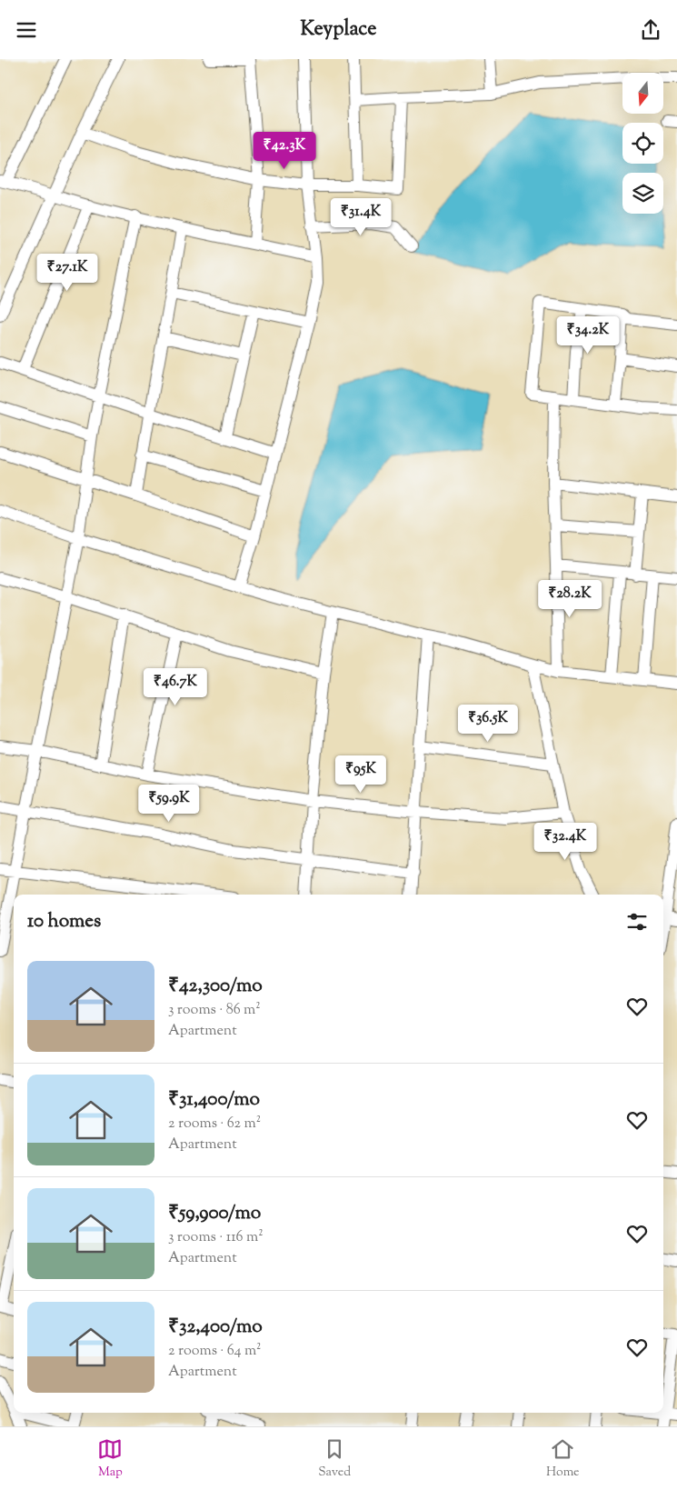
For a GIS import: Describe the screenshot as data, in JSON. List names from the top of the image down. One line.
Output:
{"north":"bottom","page":{"header":"Keyplace","price":["₹42.3K","₹31.4K","₹27.1K","₹34.2K","₹28.2K","₹46.7K","₹36.5K","₹95K","₹59.9K","₹32.4K"],"heading":"10 homes","list":[{"name":"₹42,300/mo","note":"3 rooms · 86 m² · Apartment"},{"name":"₹31,400/mo","note":"2 rooms · 62 m² · Apartment"},{"name":"₹59,900/mo","note":"3 rooms · 116 m² · Apartment"},{"name":"₹32,400/mo","note":"2 rooms · 64 m² · Apartment"}],"tabs":["Map","Saved","Home"]}}
